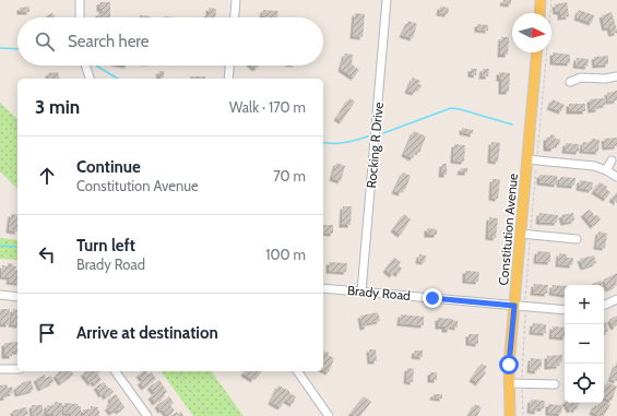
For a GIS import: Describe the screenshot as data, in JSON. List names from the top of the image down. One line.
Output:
{"streets":{"main road":["Constitution Avenue"],"street":["Rocking R Drive","Brady Road"]},"crossings":[["Rocking R Drive","Brady Road"],["Constitution Avenue","Brady Road"]],"north":"right","page":{"search":"Search here","heading":["3 min","Walk · 170 m"],"list":[["Continue","Constitution Avenue","70 m"],["Turn left","Brady Road","100 m"],"Arrive at destination"],"map_buttons":["+","−"]}}
